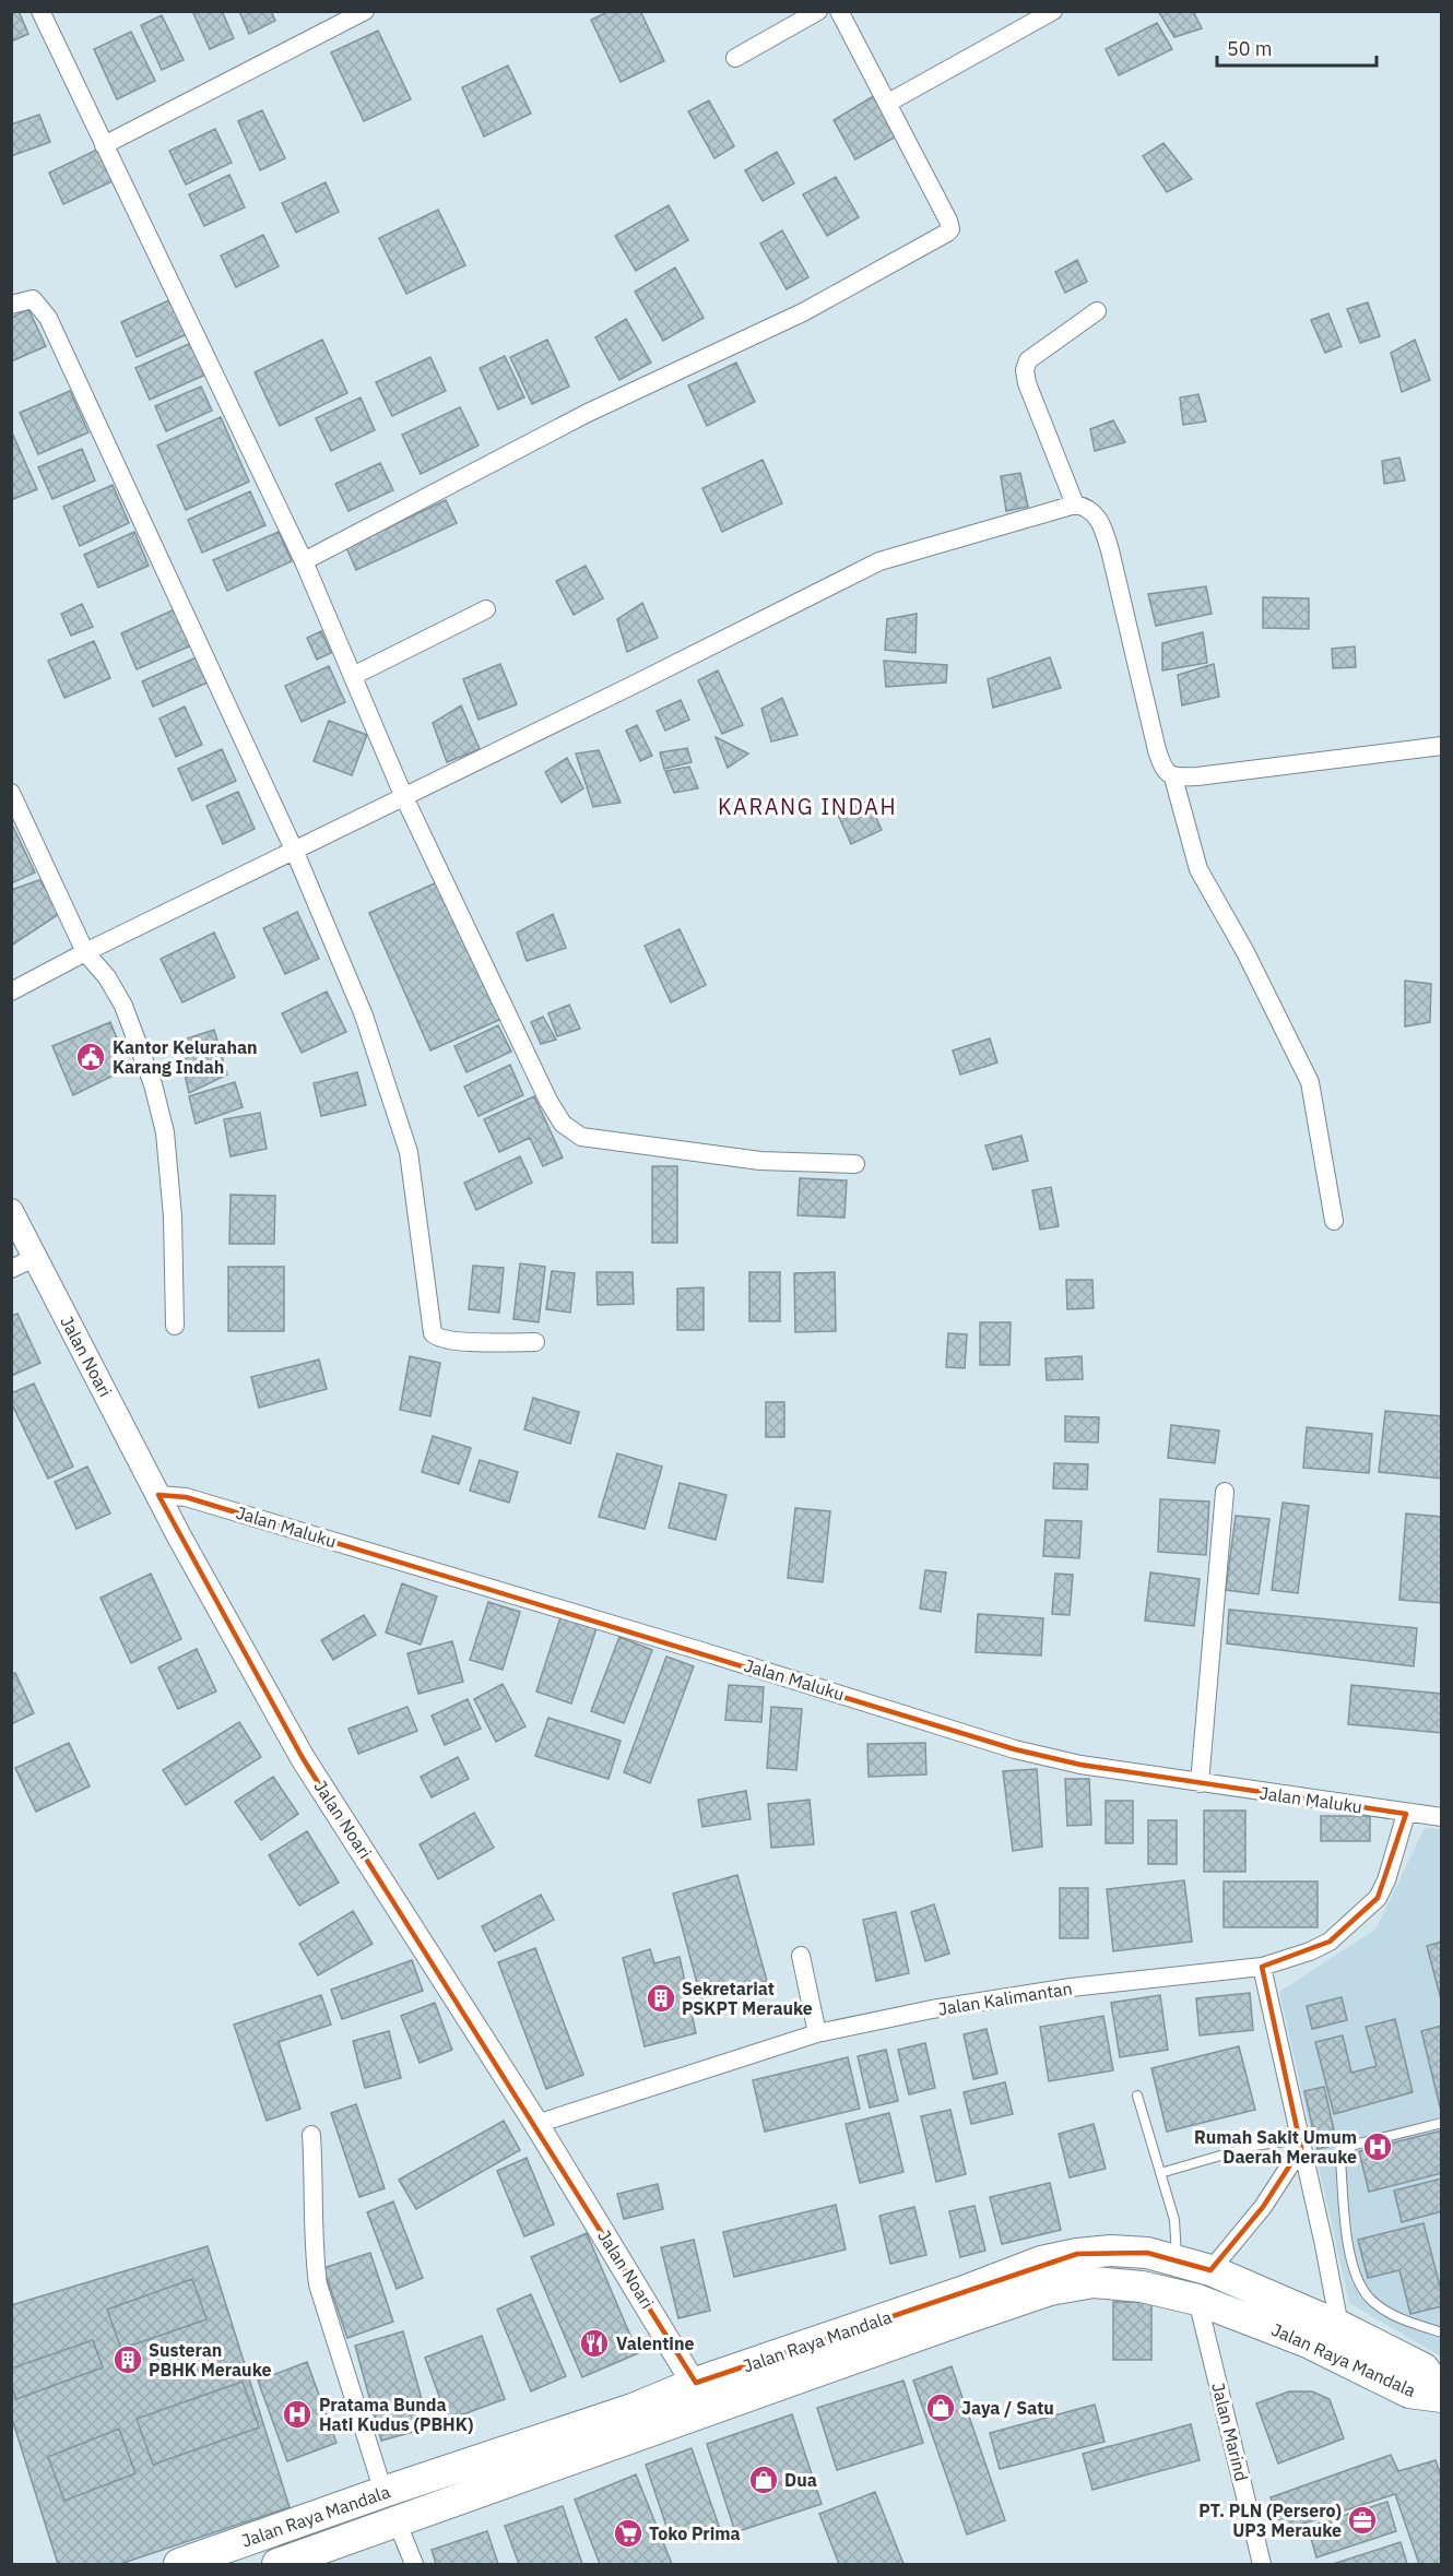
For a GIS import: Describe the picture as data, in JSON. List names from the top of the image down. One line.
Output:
{"streets":{"highway":["Jalan Raya Mandala"],"street":["Jalan Noari","Jalan Maluku","Jalan Kalimantan","Jalan Marind"]},"crossings":[["Jalan Noari","Jalan Maluku"],["Jalan Noari","Jalan Kalimantan"],["Jalan Noari","Jalan Raya Mandala"],["Jalan Maluku","Jalan Kalimantan"],["Jalan Raya Mandala","Jalan Marind"]],"districts":["KARANG INDAH"],"places":{"public building":["Kantor Kelurahan Karang Indah"],"building":["Sekretariat PSKPT Merauke","Susteran PBHK Merauke"],"hospital":["Rumah Sakit Umum Daerah Merauke","Pratama Bunda Hati Kudus (PBHK)"],"restaurant":["Valentine"],"shop":["Jaya / Satu","Dua"],"office":["PT. PLN (Persero) UP3 Merauke"],"supermarket":["Toko Prima"]},"scale_bar":"50 m"}
